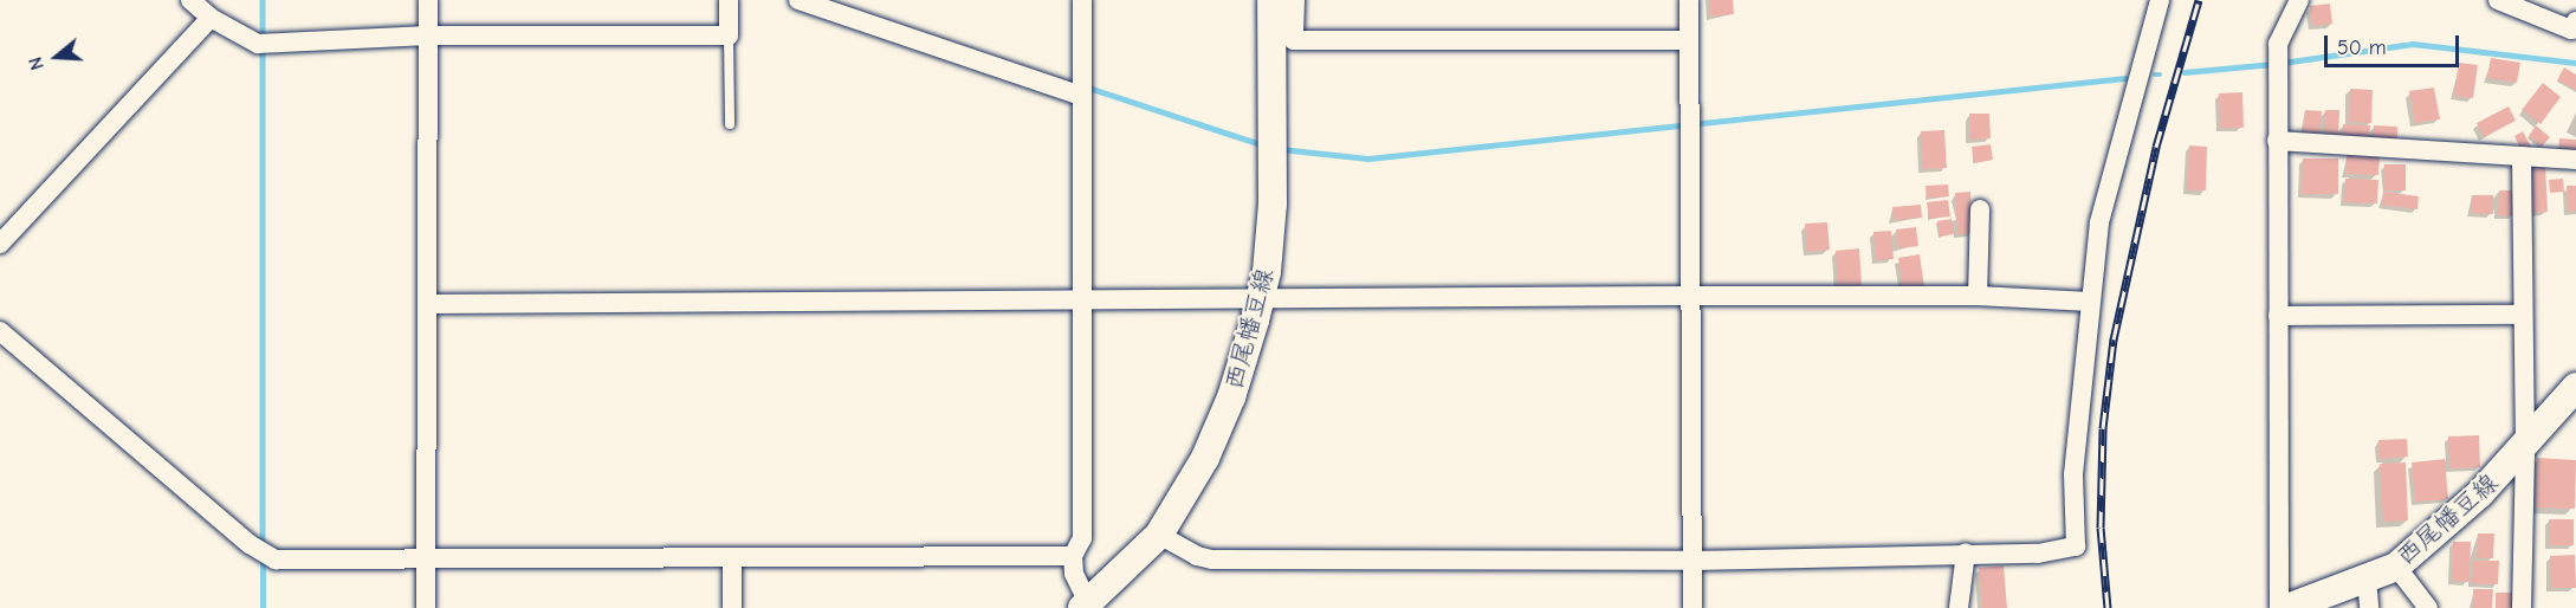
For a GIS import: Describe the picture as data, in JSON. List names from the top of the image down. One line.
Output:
{"streets":{"main road":["西尾幡豆線"]},"scale_bar":"50 m","north":"left"}
